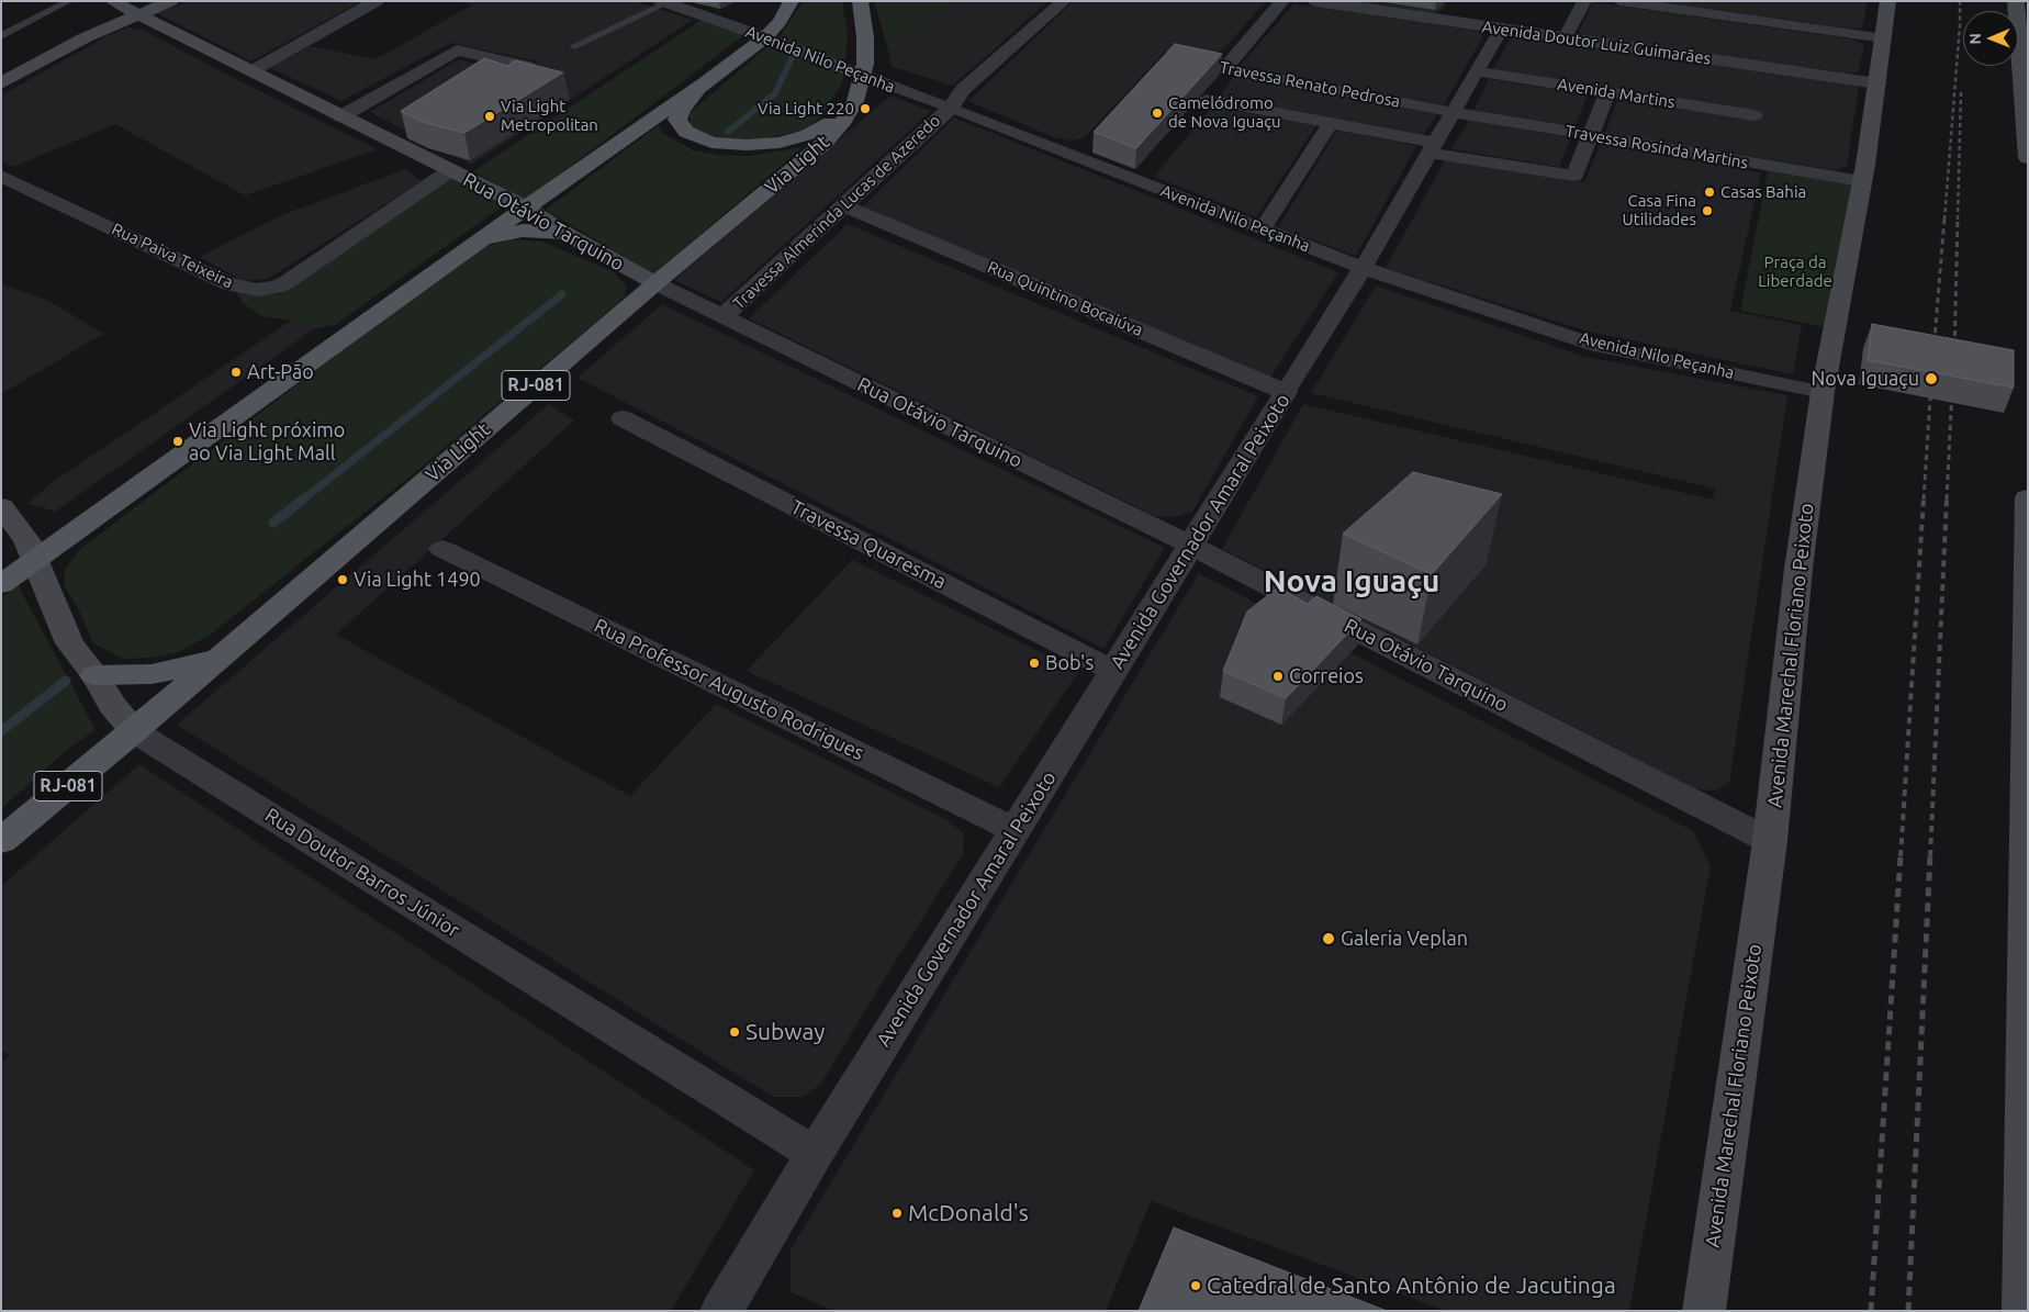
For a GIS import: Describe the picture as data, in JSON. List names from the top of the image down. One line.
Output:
{"streets":{"main road":["Via Light","Rua Otávio Tarquino","RJ-081","Avenida Marechal Floriano Peixoto","Rua Doutor Barros Júnior"],"street":["Avenida Doutor Luiz Guimarães","Avenida Nilo Peçanha","Travessa Renato Pedrosa","Avenida Martins","Travessa Rosinda Martins","Travessa Almerinda Lucas de Azeredo","Rua Paiva Teixeira","Rua Quintino Bocaiúva","Avenida Governador Amaral Peixoto","Travessa Quaresma","Rua Professor Augusto Rodrigues"]},"crossings":[["Avenida Doutor Luiz Guimarães","Avenida Governador Amaral Peixoto"],["Avenida Doutor Luiz Guimarães","Avenida Marechal Floriano Peixoto"],["Avenida Nilo Peçanha","Via Light"],["Avenida Nilo Peçanha","Travessa Almerinda Lucas de Azeredo"],["Avenida Nilo Peçanha","Avenida Governador Amaral Peixoto"],["Avenida Nilo Peçanha","Avenida Marechal Floriano Peixoto"],["Travessa Renato Pedrosa","Travessa Rosinda Martins"],["Travessa Renato Pedrosa","Avenida Governador Amaral Peixoto"],["Avenida Martins","Avenida Governador Amaral Peixoto"],["Travessa Rosinda Martins","Avenida Governador Amaral Peixoto"],["Travessa Rosinda Martins","Avenida Marechal Floriano Peixoto"],["Via Light","Rua Otávio Tarquino"],["Via Light","Rua Doutor Barros Júnior"],["Travessa Almerinda Lucas de Azeredo","Rua Otávio Tarquino"],["Travessa Almerinda Lucas de Azeredo","Rua Quintino Bocaiúva"],["Rua Otávio Tarquino","Rua Paiva Teixeira"],["Rua Otávio Tarquino","Avenida Governador Amaral Peixoto"],["Rua Otávio Tarquino","Avenida Marechal Floriano Peixoto"],["Rua Quintino Bocaiúva","Avenida Governador Amaral Peixoto"],["Avenida Governador Amaral Peixoto","Travessa Quaresma"],["Avenida Governador Amaral Peixoto","Rua Professor Augusto Rodrigues"],["Avenida Governador Amaral Peixoto","Rua Doutor Barros Júnior"]],"districts":["Nova Iguaçu"],"parks":["Praça da Liberdade"],"places":["Via Light 220","Camelódromo de Nova Iguaçu","Via Light Metropolitan","Casas Bahia","Casa Fina Utilidades","Art-Pão","Nova Iguaçu","Via Light próximo ao Via Light Mall","Via Light 1490","Bob's","Correios","Galeria Veplan","Subway","McDonald's","Catedral de Santo Antônio de Jacutinga"],"north":"left"}
